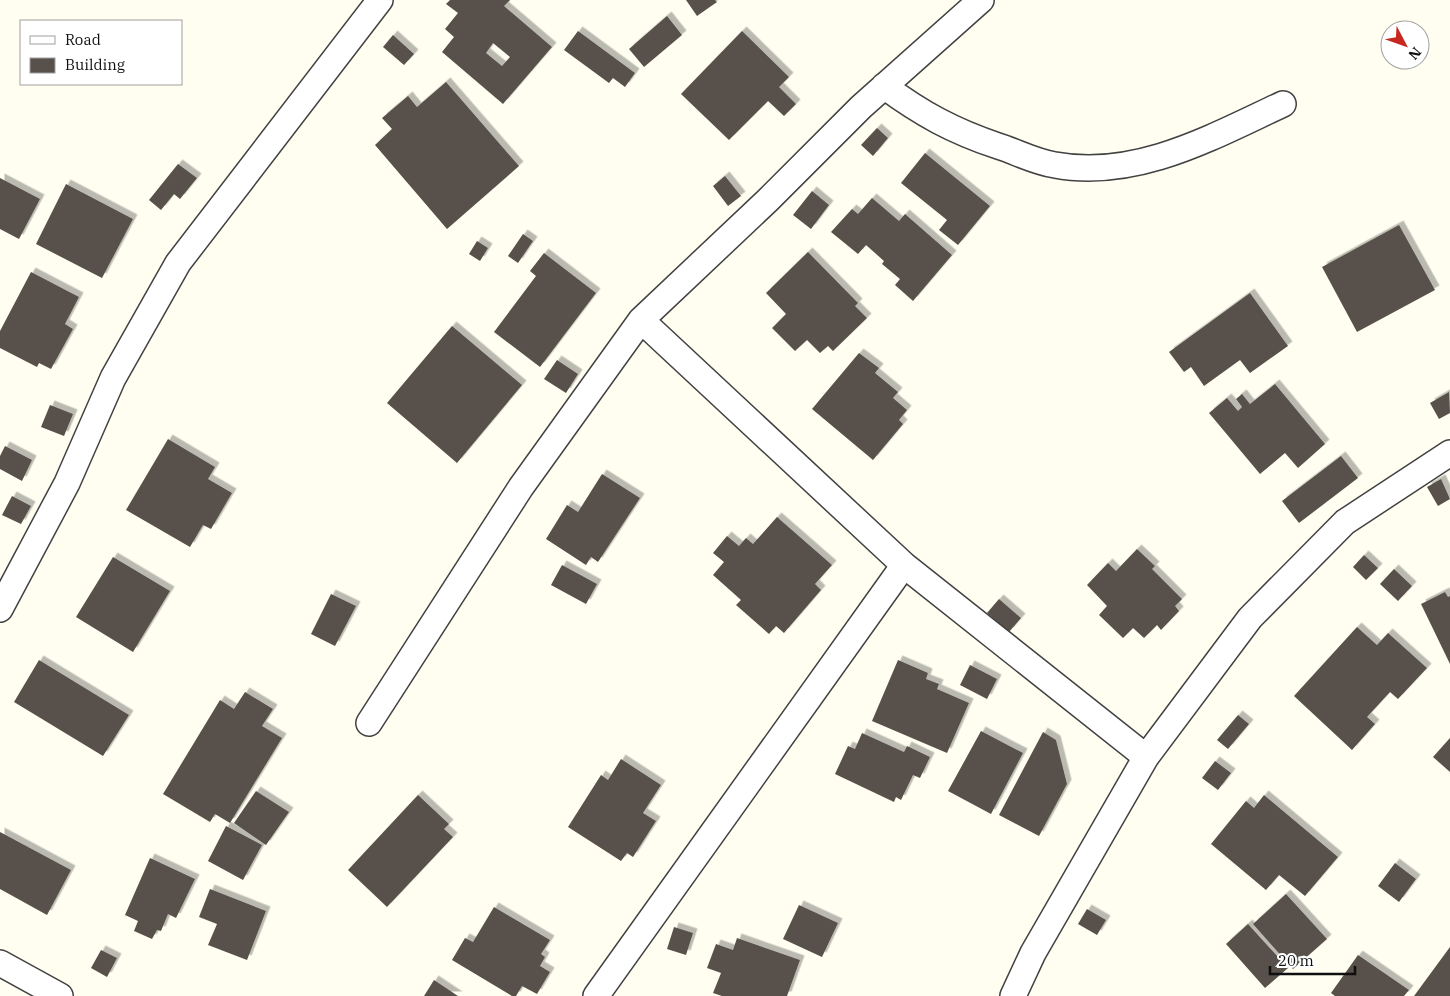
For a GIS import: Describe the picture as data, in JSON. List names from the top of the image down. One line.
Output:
{"legend":["Road","Building"],"scale_bar":"20 m","north":"bottom right"}
